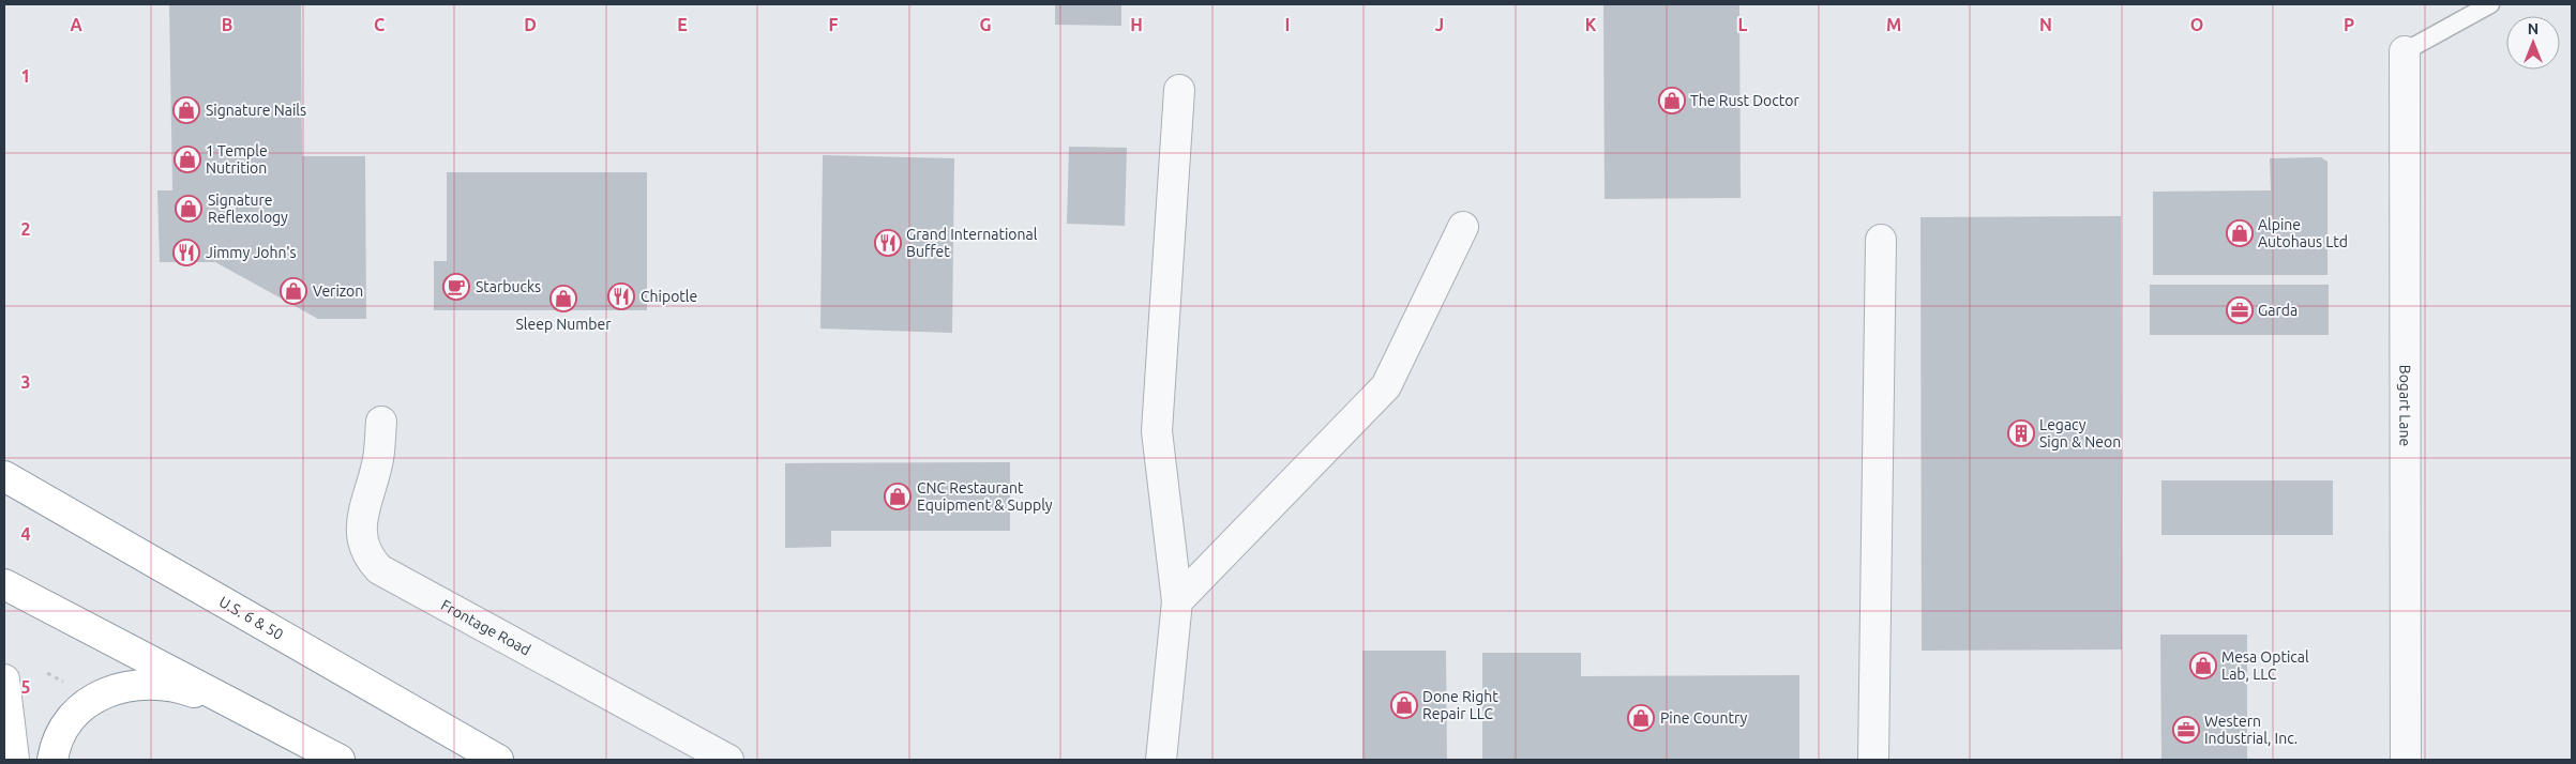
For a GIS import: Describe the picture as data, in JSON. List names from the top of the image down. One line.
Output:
{"streets":{"main road":["U.S. 6 & 50"],"street":["Bogart Lane","Frontage Road"]},"places":{"shop":["The Rust Doctor","Signature Nails","1 Temple Nutrition","Signature Reflexology","Alpine Autohaus Ltd","Verizon","Sleep Number","CNC Restaurant Equipment & Supply","Mesa Optical Lab, LLC","Done Right Repair LLC","Pine Country"],"restaurant":["Grand International Buffet","Jimmy John's","Chipotle"],"cafe":["Starbucks"],"office":["Garda","Western Industrial, Inc."],"building":["Legacy Sign & Neon"]},"north":"top","grid":{"columns":["A","B","C","D","E","F","G","H","I","J","K","L","M","N","O","P"],"rows":["1","2","3","4","5"]}}
